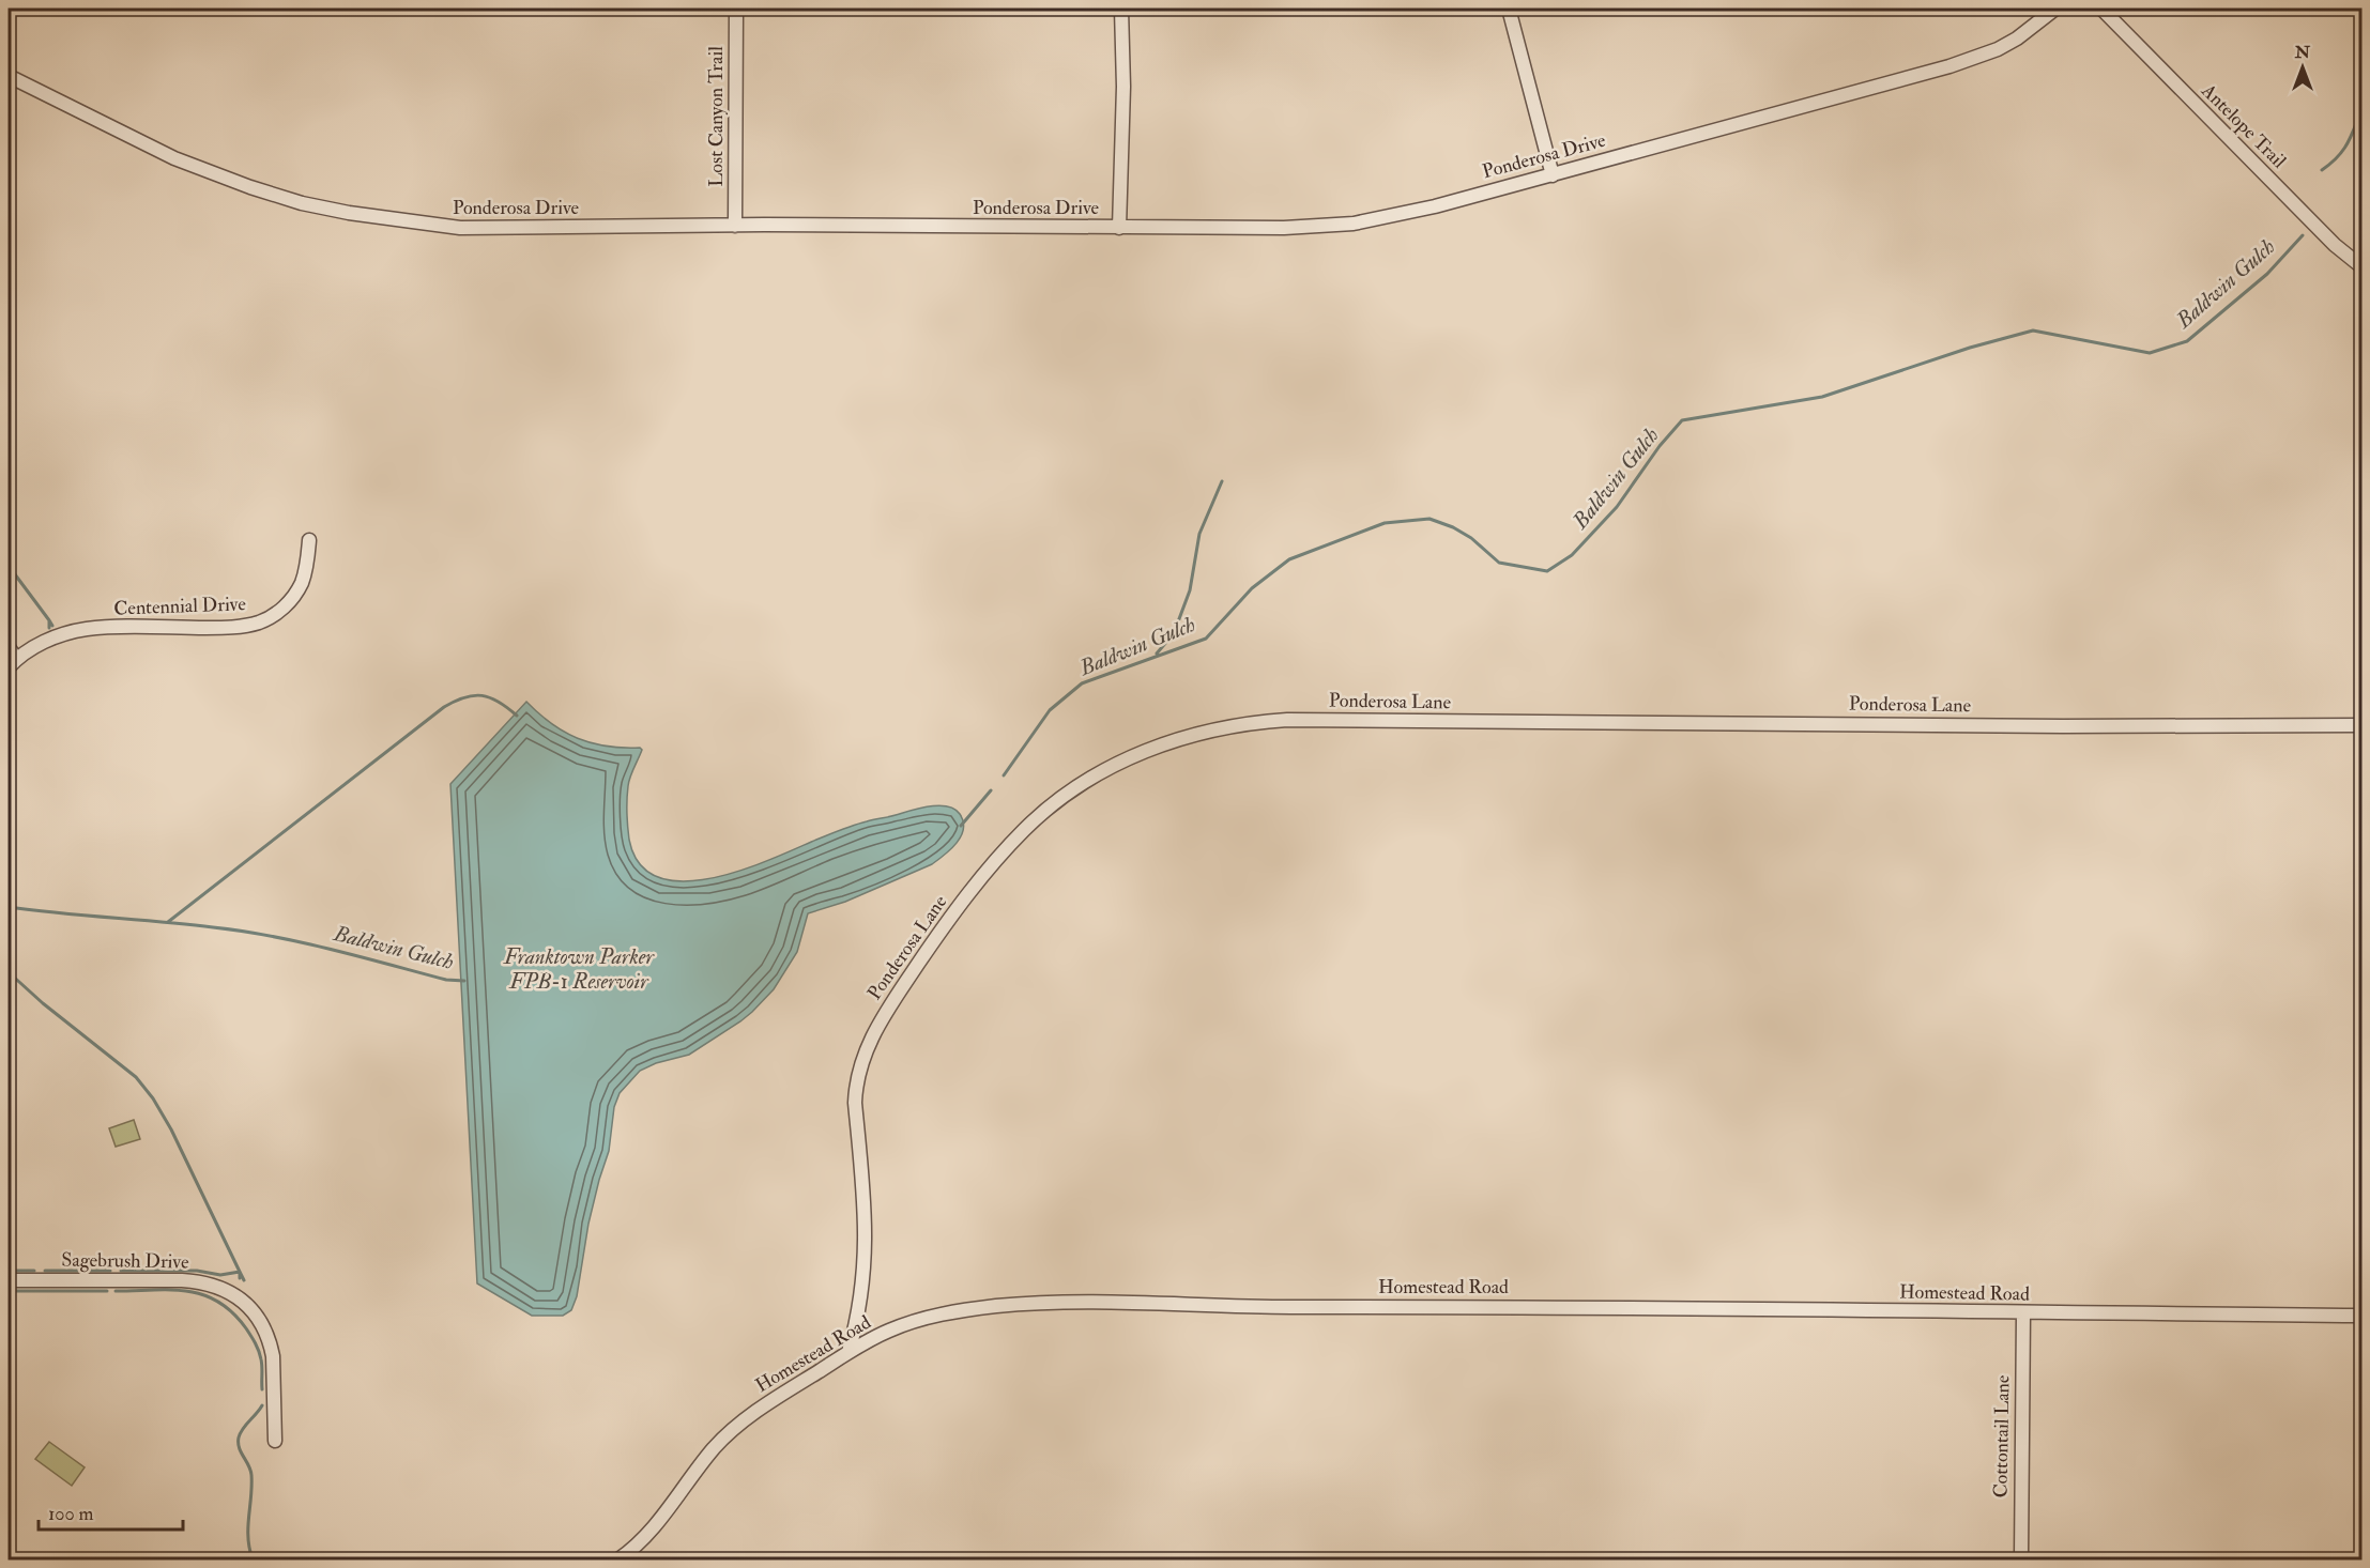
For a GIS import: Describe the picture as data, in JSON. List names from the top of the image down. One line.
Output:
{"streets":{"street":["Lost Canyon Trail","Antelope Trail","Ponderosa Drive","Centennial Drive","Ponderosa Lane","Sagebrush Drive","Homestead Road","Cottontail Lane"]},"crossings":[["Lost Canyon Trail","Ponderosa Drive"],["Ponderosa Lane","Homestead Road"],["Homestead Road","Cottontail Lane"]],"water":["Baldwin Gulch","Franktown Parker FPB-1 Reservoir"],"scale_bar":"100 m","north":"top"}
